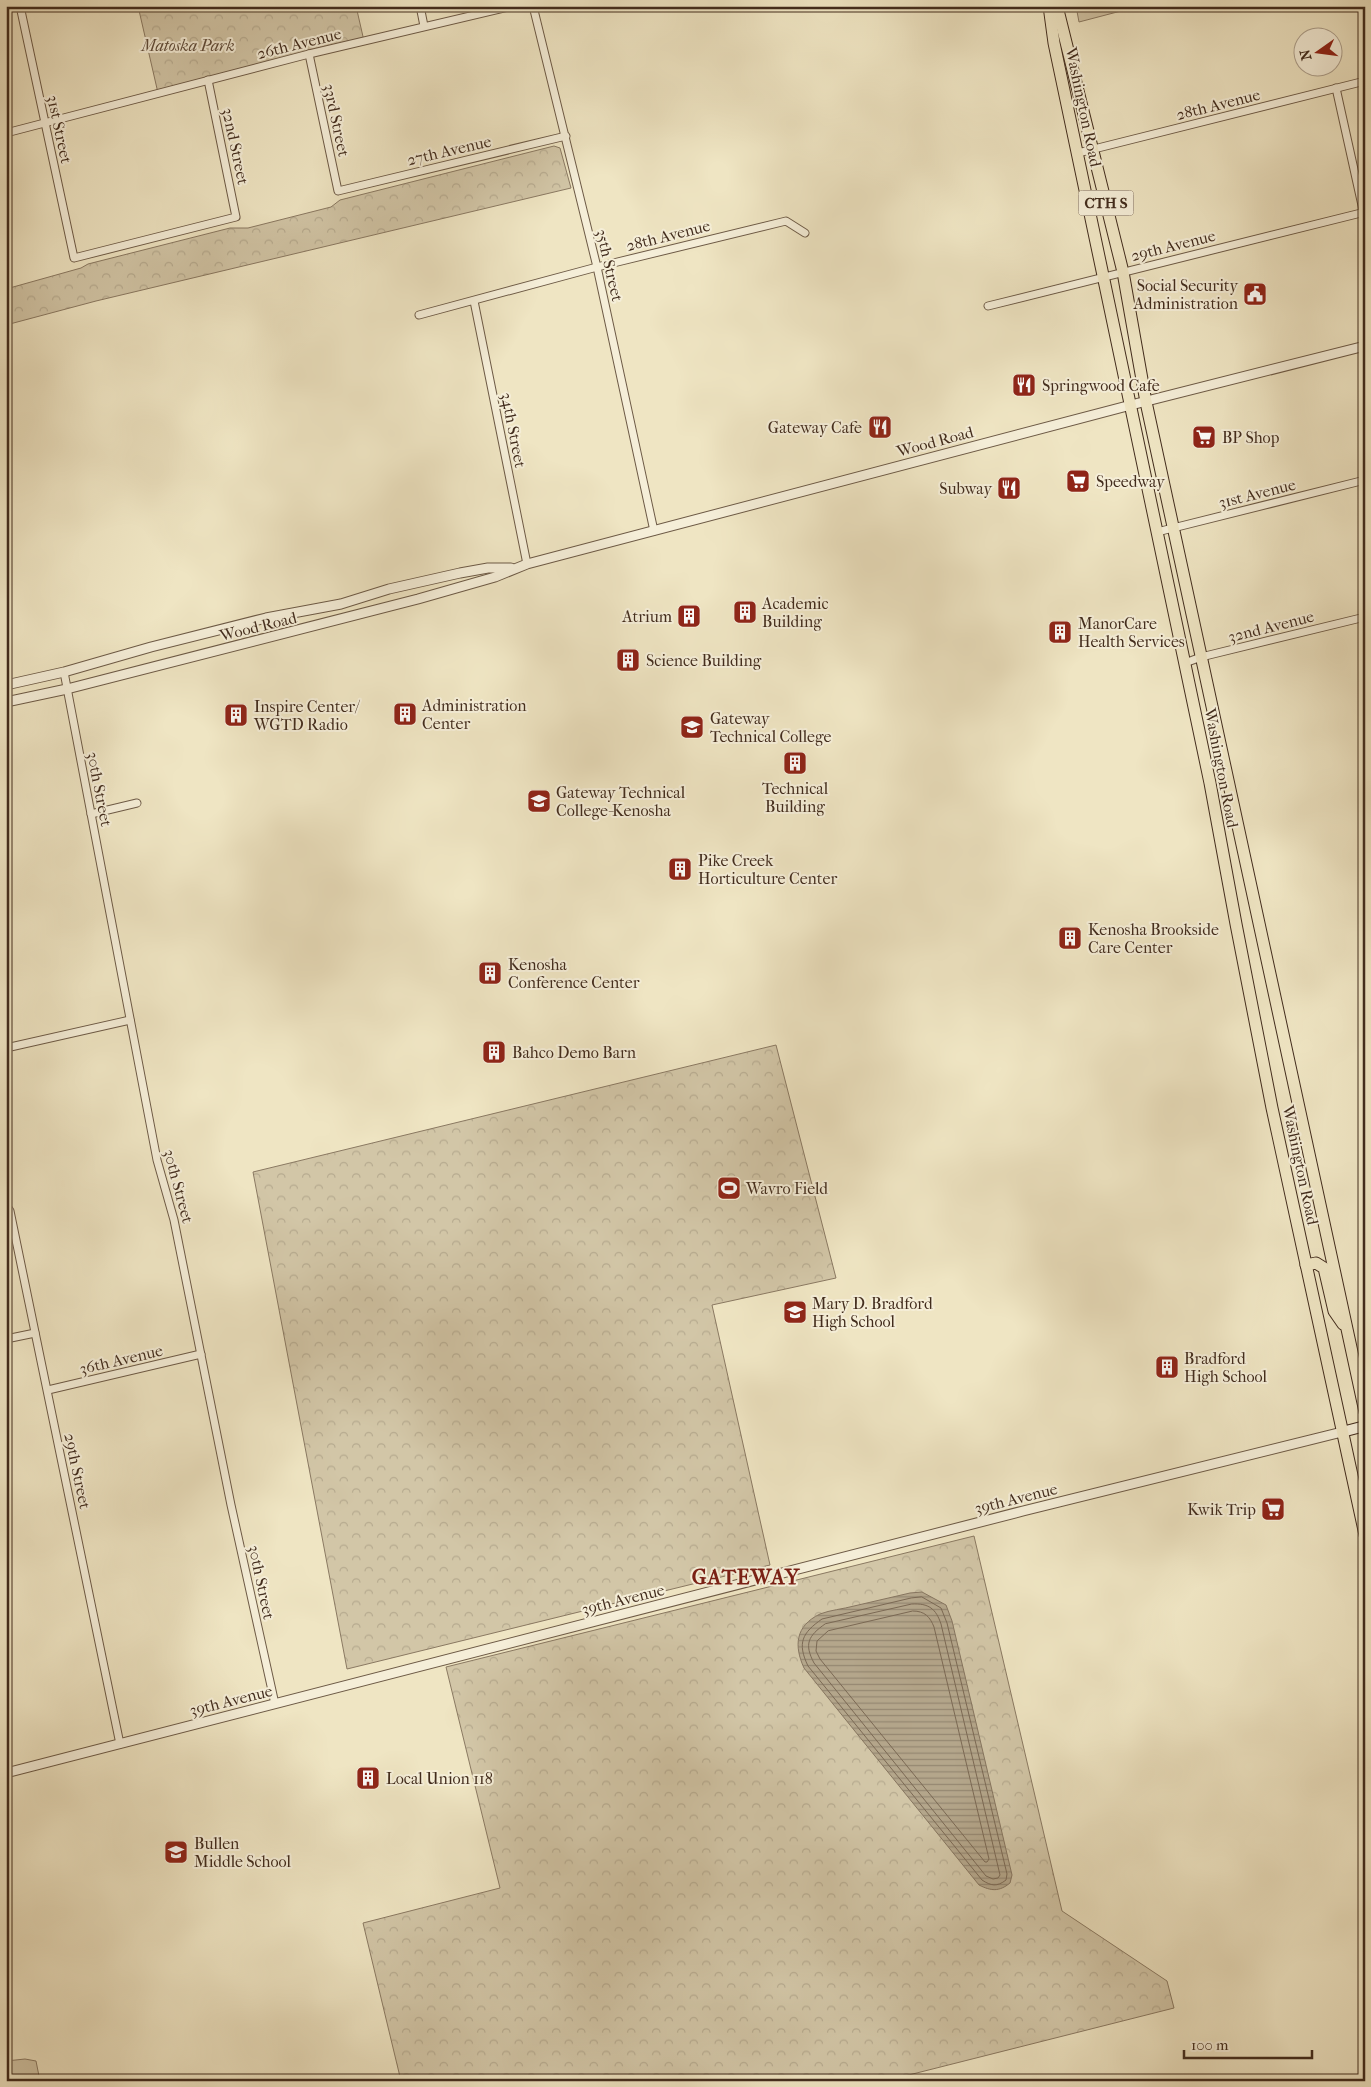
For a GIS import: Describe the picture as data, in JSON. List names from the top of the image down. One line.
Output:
{"streets":{"main road":["Washington Road","CTH S","39th Avenue"],"street":["26th Avenue","28th Avenue","33rd Street","31st Street","32nd Street","27th Avenue","29th Avenue","35th Street","34th Street","Wood Road","31st Avenue","32nd Avenue","30th Street","36th Avenue","29th Street"]},"crossings":[["26th Avenue","33rd Street"],["26th Avenue","31st Street"],["26th Avenue","32nd Street"],["28th Avenue","Washington Road"],["28th Avenue","35th Street"],["28th Avenue","34th Street"],["Washington Road","29th Avenue"],["Washington Road","Wood Road"],["Washington Road","31st Avenue"],["Washington Road","32nd Avenue"],["Washington Road","39th Avenue"],["33rd Street","27th Avenue"],["31st Street","32nd Street"],["27th Avenue","35th Street"],["35th Street","Wood Road"],["34th Street","Wood Road"],["Wood Road","30th Street"],["30th Street","36th Avenue"],["30th Street","39th Avenue"],["36th Avenue","29th Street"],["29th Street","39th Avenue"]],"districts":["GATEWAY"],"parks":["Matoska Park"],"places":{"public building":["Social Security Administration"],"restaurant":["Springwood Cafe","Gateway Cafe","Subway"],"supermarket":["BP Shop","Speedway","Kwik Trip"],"building":["Academic Building","Atrium","ManorCare Health Services","Science Building","Administration Center","Inspire Center/ WGTD Radio","Technical Building","Pike Creek Horticulture Center","Kenosha Brookside Care Center","Kenosha Conference Center","Bahco Demo Barn","Bradford High School","Local Union 118"],"school or university":["Gateway Technical College","Gateway Technical College-Kenosha","Mary D. Bradford High School","Bullen Middle School"],"sports":["Wavro Field"]},"scale_bar":"100 m","north":"left"}
